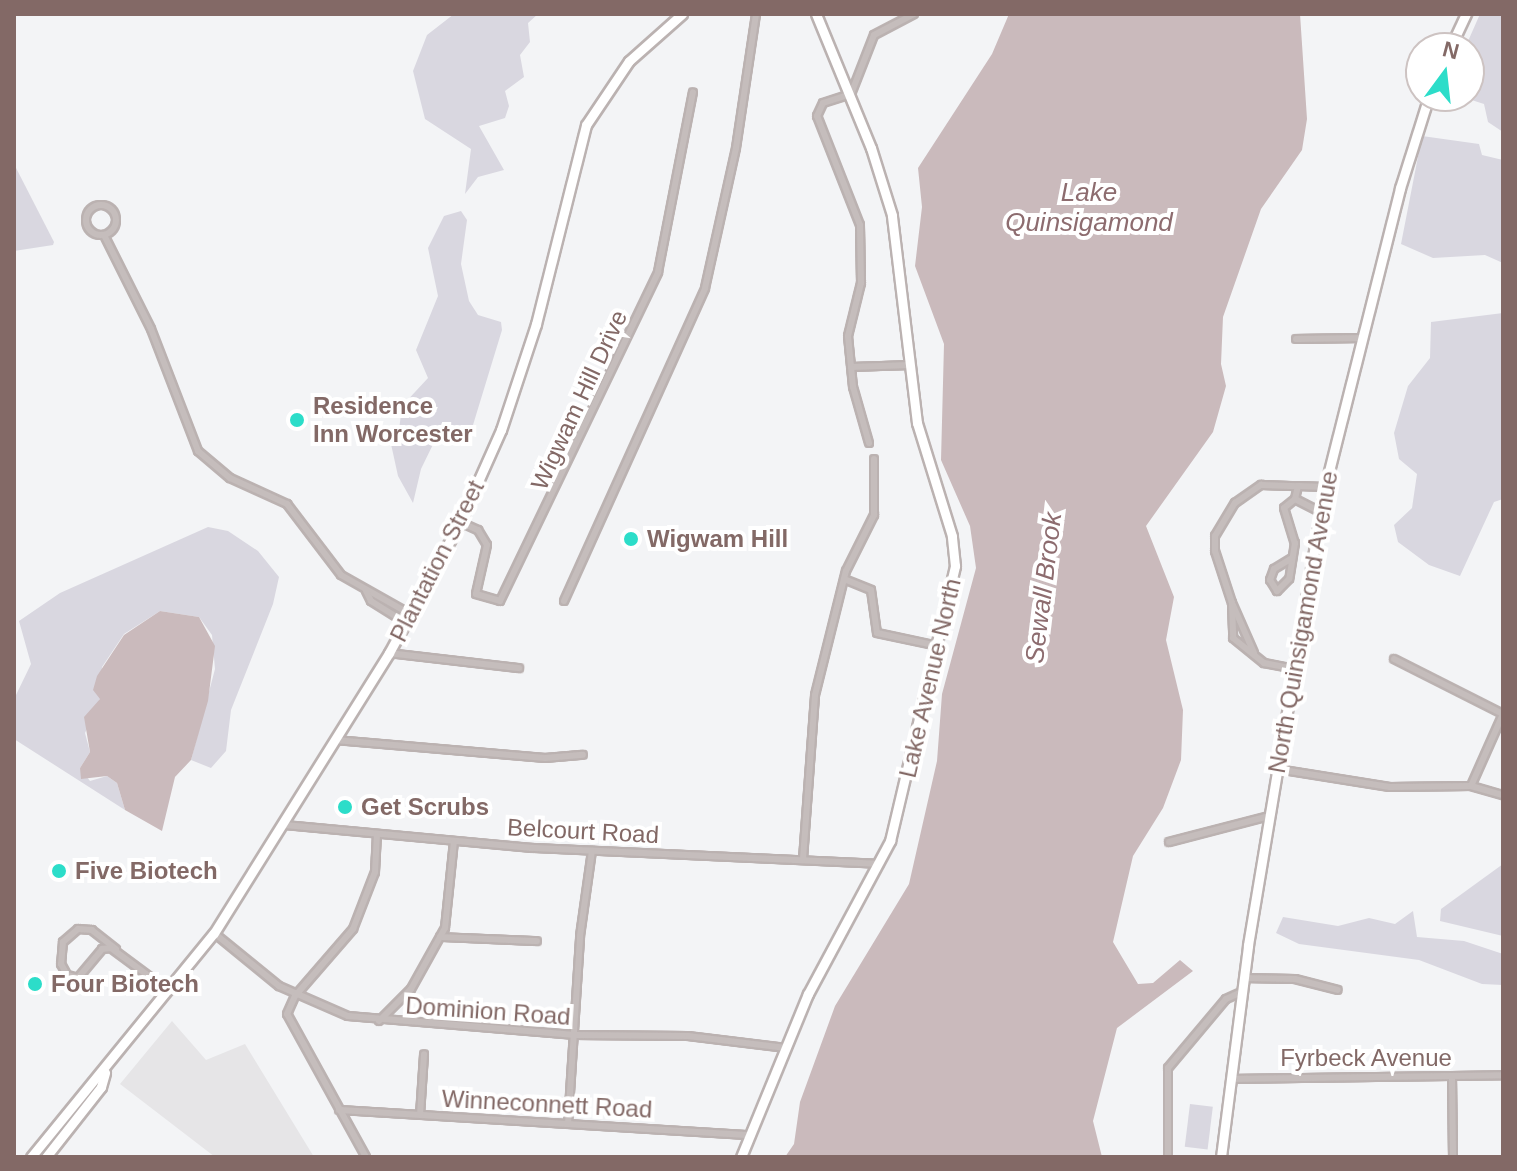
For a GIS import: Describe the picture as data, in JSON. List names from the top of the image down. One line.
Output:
{"streets":{"main road":["Plantation Street","North Quinsigamond Avenue","Lake Avenue North"],"street":["Wigwam Hill Drive","Belcourt Road","Dominion Road","Fyrbeck Avenue","Winneconnett Road"]},"crossings":[["Wigwam Hill Drive","Plantation Street"],["Plantation Street","Belcourt Road"],["Plantation Street","Dominion Road"],["North Quinsigamond Avenue","Fyrbeck Avenue"],["Lake Avenue North","Belcourt Road"],["Lake Avenue North","Dominion Road"],["Lake Avenue North","Winneconnett Road"]],"water":["Lake Quinsigamond","Sewall Brook"],"places":["Residence Inn Worcester","Wigwam Hill","Get Scrubs","Five Biotech","Four Biotech"],"north":"top"}
